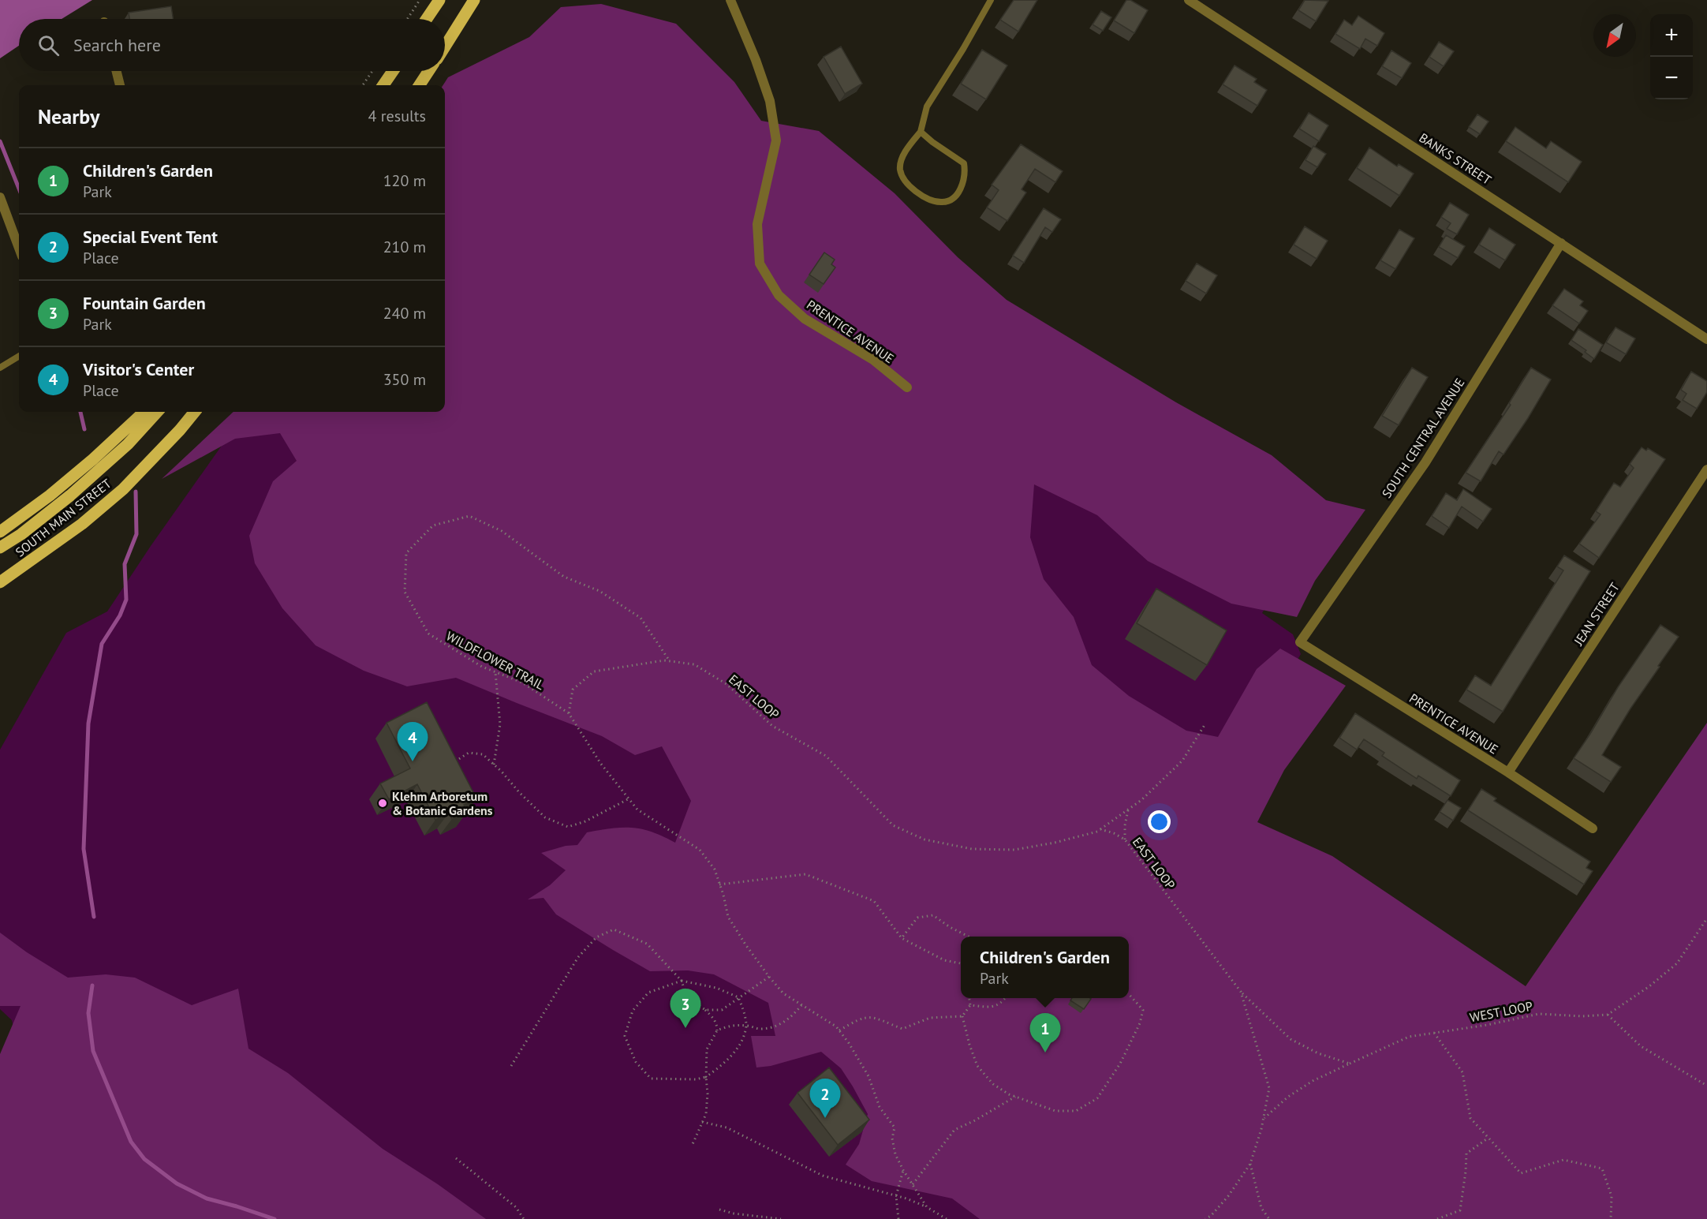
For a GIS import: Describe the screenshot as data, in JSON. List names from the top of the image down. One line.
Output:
{"streets":{"main road":["SOUTH MAIN STREET"],"street":["BANKS STREET","PRENTICE AVENUE","SOUTH CENTRAL AVENUE","JEAN STREET"],"path":["WILDFLOWER TRAIL","EAST LOOP","WEST LOOP"]},"crossings":[["BANKS STREET","SOUTH CENTRAL AVENUE"],["PRENTICE AVENUE","SOUTH CENTRAL AVENUE"],["PRENTICE AVENUE","JEAN STREET"],["WILDFLOWER TRAIL","EAST LOOP"],["EAST LOOP","WEST LOOP"]],"places":["Klehm Arboretum & Botanic Gardens"],"north":"bottom left","page":{"map_buttons":["+","−"],"search":"Search here","heading":["Nearby","4 results"],"list":[{"mark":"1","name":"Children's Garden","note":"Park","value":"120 m"},{"mark":"2","name":"Special Event Tent","note":"Place","value":"210 m"},{"mark":"3","name":"Fountain Garden","note":"Park","value":"240 m"},{"mark":"4","name":"Visitor's Center","note":"Place","value":"350 m"}],"pins":["4","3","1","2"],"popup":["Children's Garden","Park"]}}
